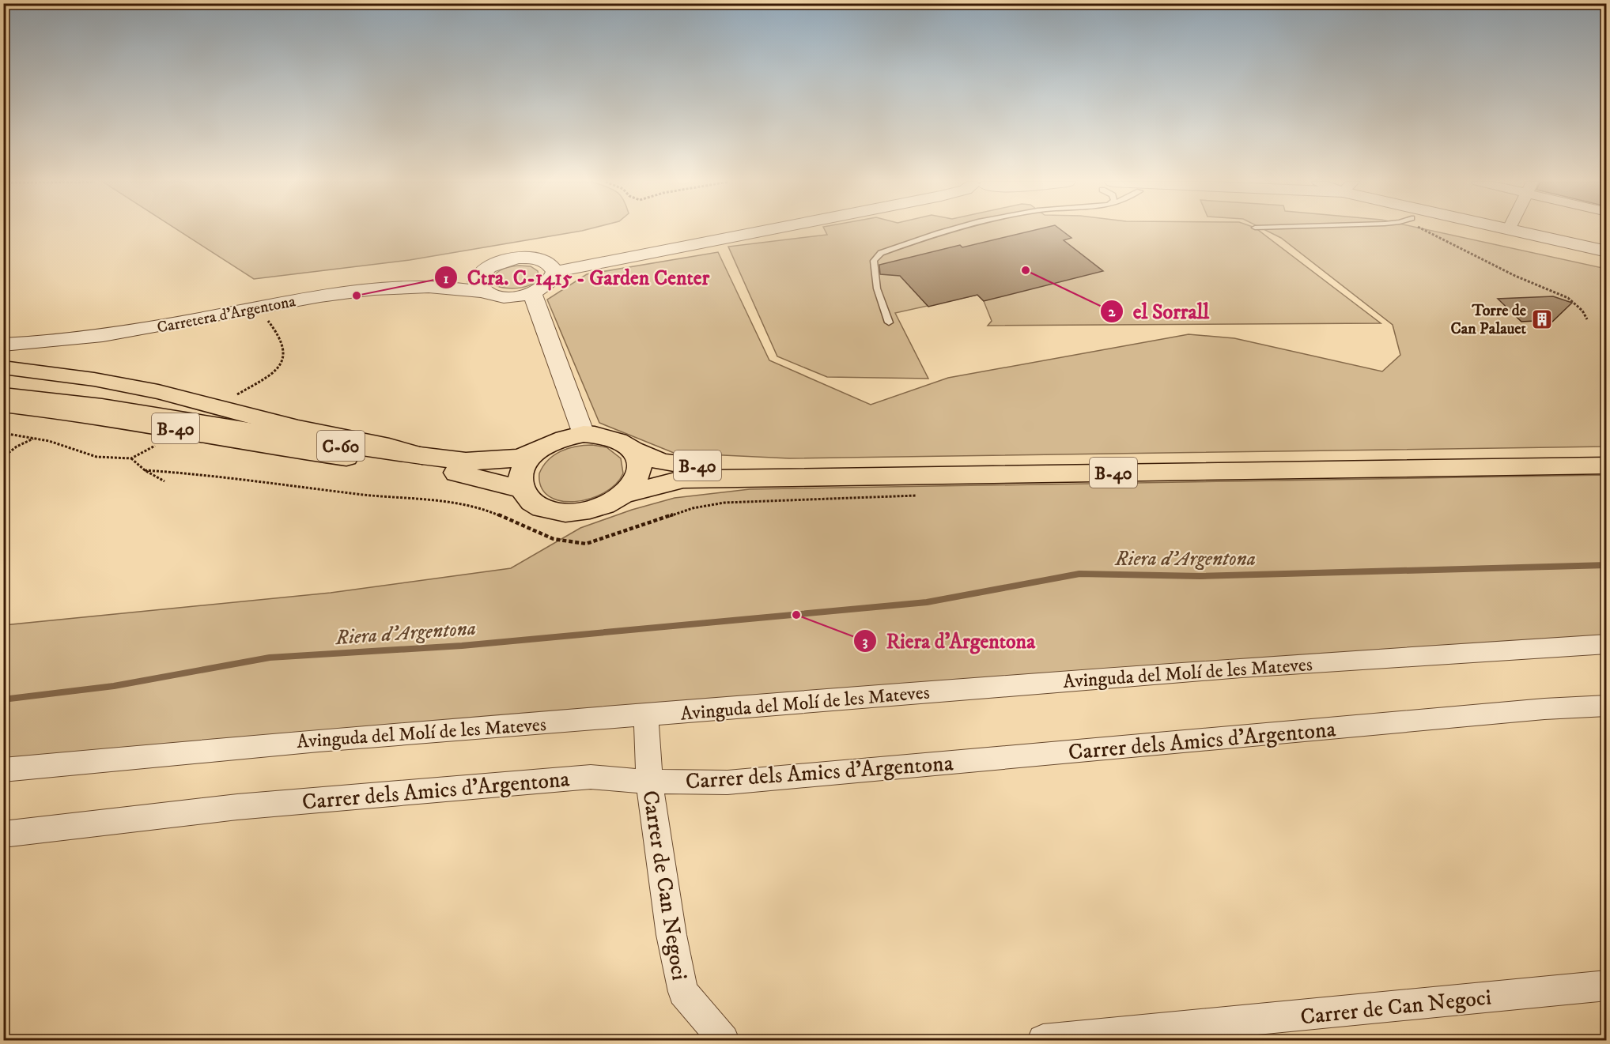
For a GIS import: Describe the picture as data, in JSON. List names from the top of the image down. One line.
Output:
{"streets":{"main road":["B-40","C-60"],"street":["Carretera d'Argentona","Avinguda del Molí de les Mateves","Carrer dels Amics d'Argentona","Carrer de Can Negoci"]},"crossings":[["B-40","C-60"],["Avinguda del Molí de les Mateves","Carrer de Can Negoci"],["Carrer dels Amics d'Argentona","Carrer de Can Negoci"]],"water":["Riera d'Argentona"],"places":{"other":["el Sorrall","Ctra. C-1415 - Garden Center","Riera d'Argentona"],"building":["Torre de Can Palauet"]}}
